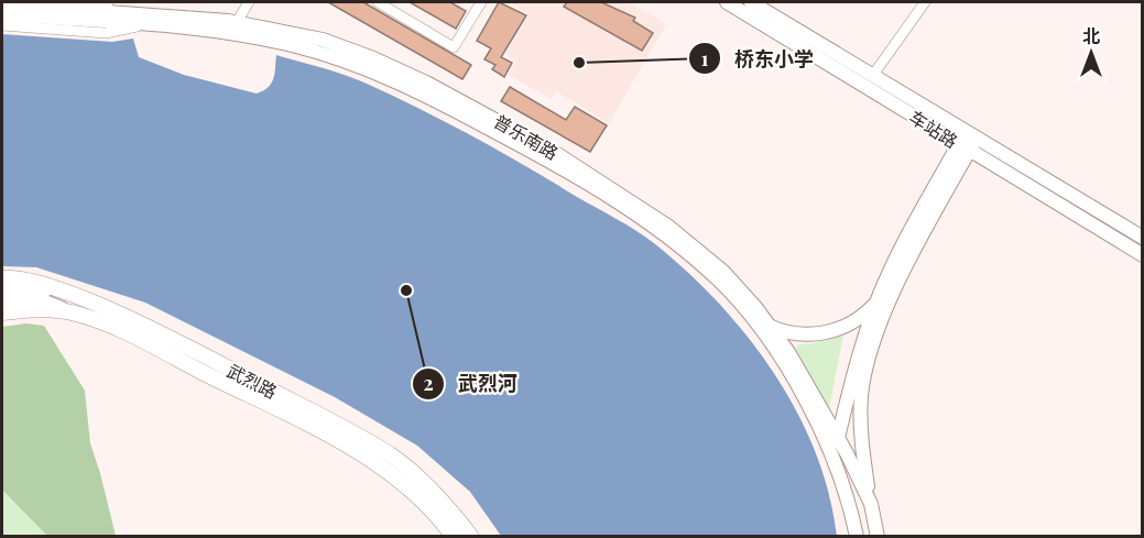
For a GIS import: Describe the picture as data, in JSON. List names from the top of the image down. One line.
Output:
{"streets":{"main road":["车站路","普乐南路","武烈路"]},"places":["桥东小学","武烈河"],"north":"top"}
